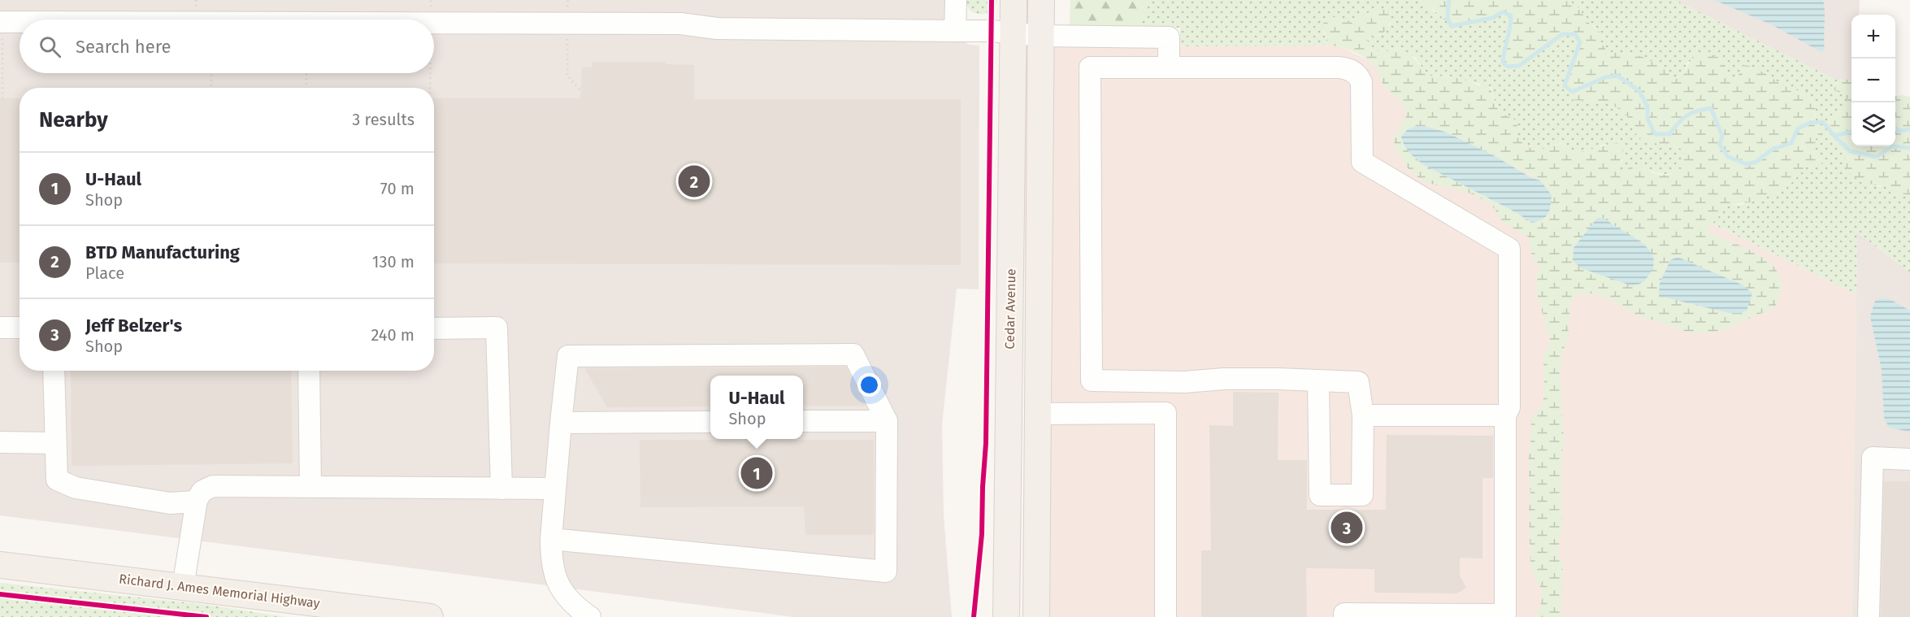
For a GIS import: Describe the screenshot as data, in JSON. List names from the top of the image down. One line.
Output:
{"streets":{"main road":["Cedar Avenue","Richard J. Ames Memorial Highway"]},"page":{"map_buttons":["+","−"],"search":"Search here","heading":["Nearby","3 results"],"list":[{"mark":"1","name":"U-Haul","note":"Shop","value":"70 m"},{"mark":"2","name":"BTD Manufacturing","note":"Place","value":"130 m"},{"mark":"3","name":"Jeff Belzer's","note":"Shop","value":"240 m"}],"pins":["2","1","3"],"popup":["U-Haul","Shop"]}}
